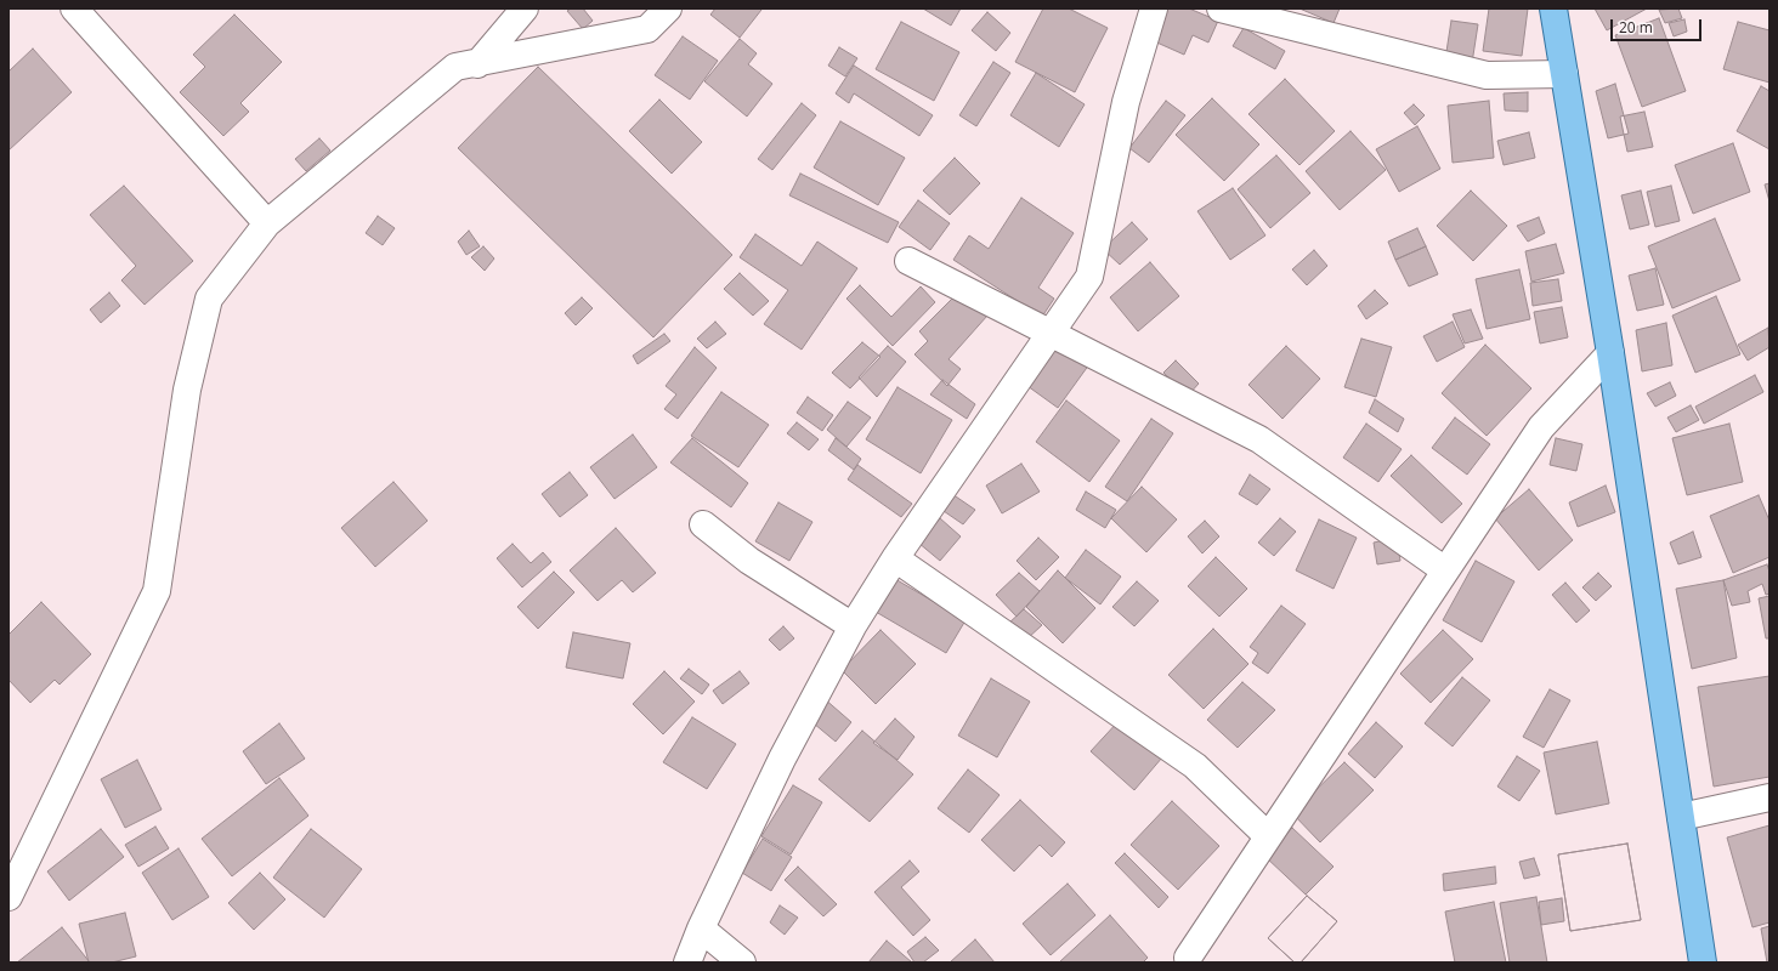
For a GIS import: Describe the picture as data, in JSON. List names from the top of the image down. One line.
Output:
{"scale_bar":"20 m"}
